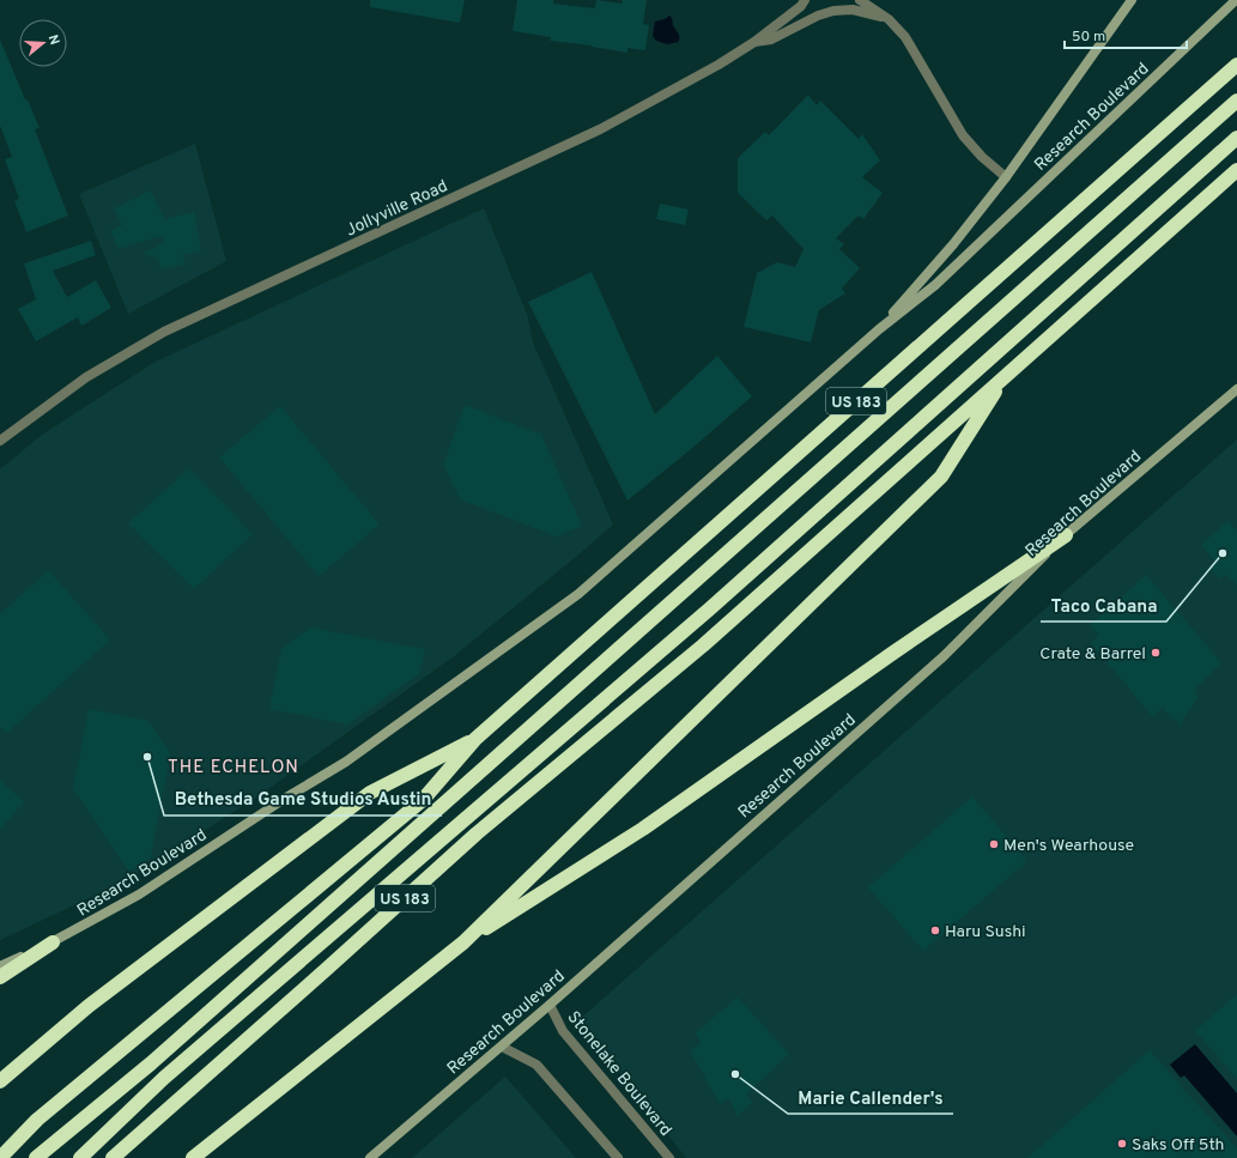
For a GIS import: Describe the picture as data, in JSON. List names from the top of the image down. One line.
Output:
{"streets":{"highway":["US 183"],"main road":["Research Boulevard"],"street":["Jollyville Road","Stonelake Boulevard"]},"crossings":[["Research Boulevard","Stonelake Boulevard"]],"districts":["THE ECHELON"],"places":["Taco Cabana","Crate & Barrel","Bethesda Game Studios Austin","Men's Wearhouse","Haru Sushi","Marie Callender's","Saks Off 5th"],"scale_bar":"50 m","north":"right"}
